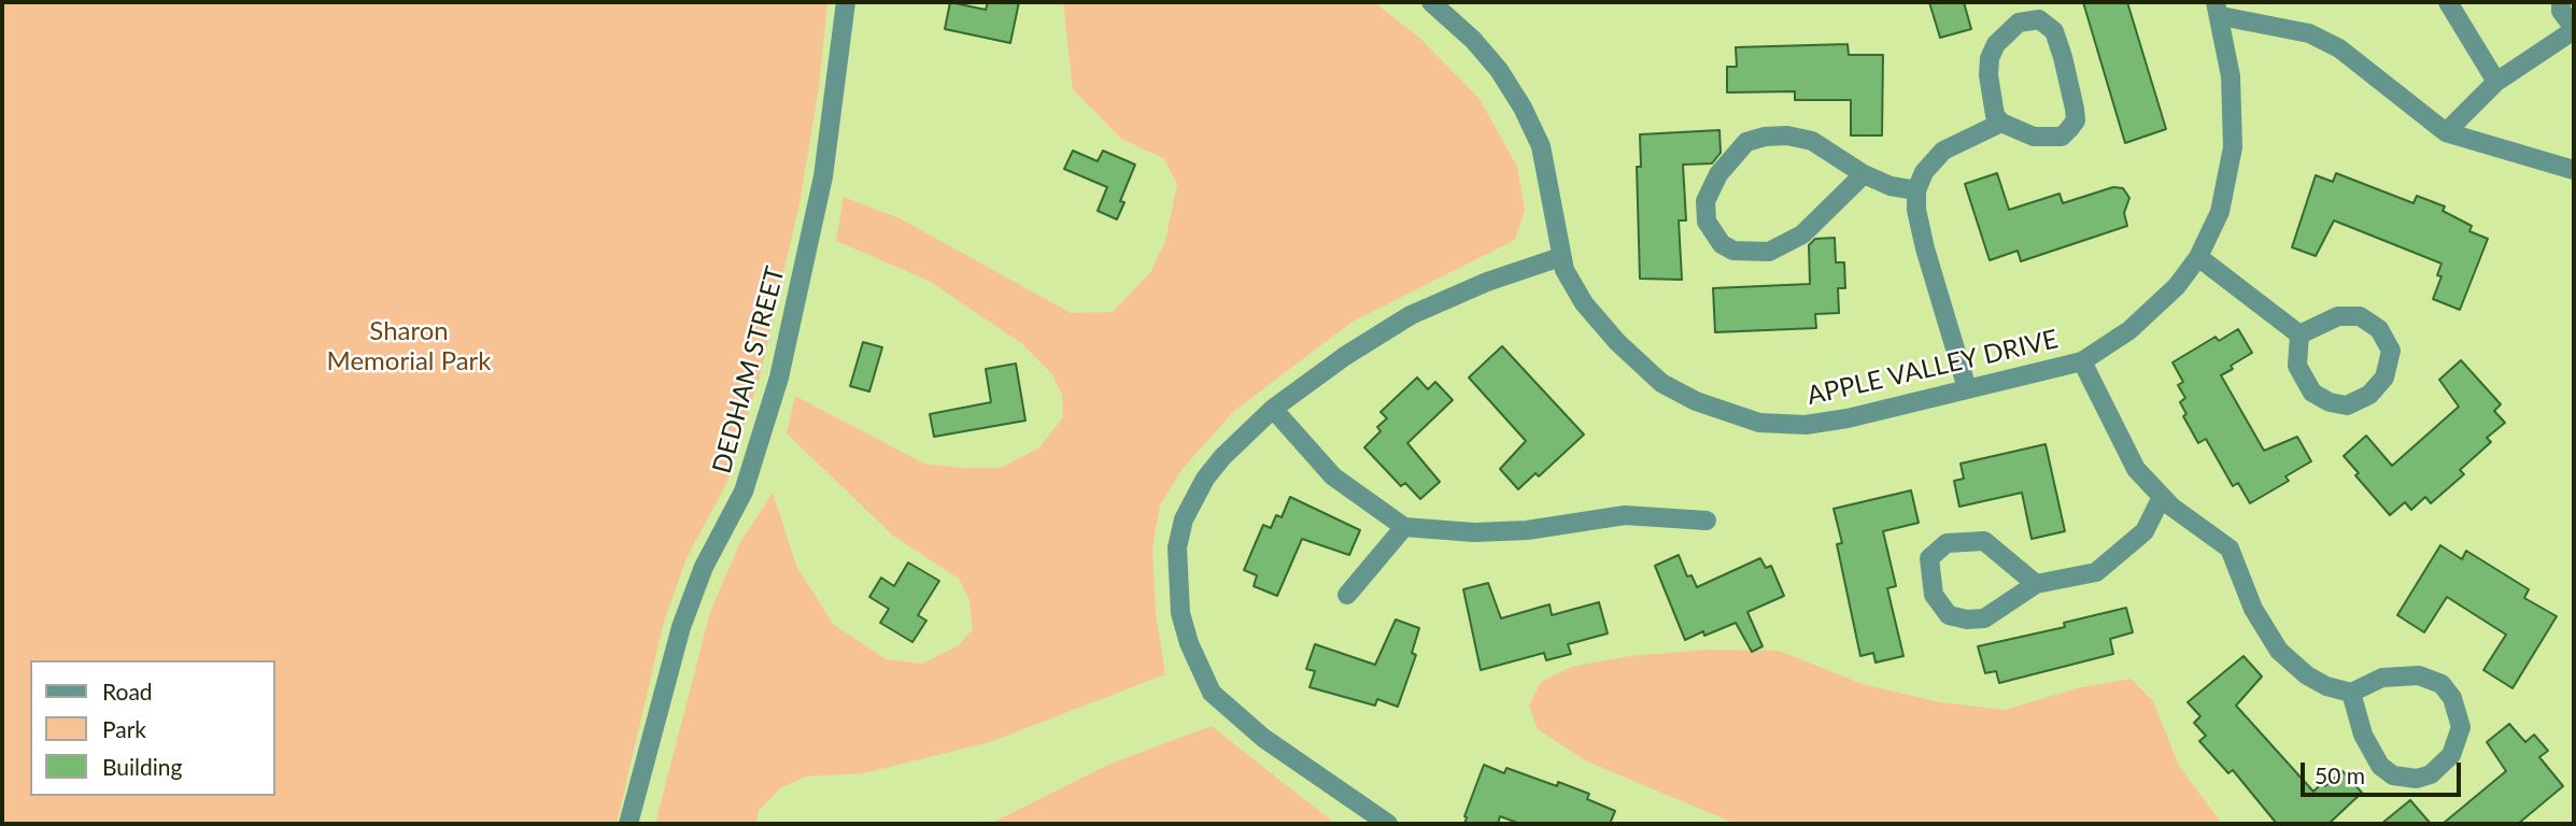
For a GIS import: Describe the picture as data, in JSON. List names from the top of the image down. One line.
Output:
{"streets":{"street":["APPLE VALLEY DRIVE","DEDHAM STREET"]},"parks":["Sharon Memorial Park"],"legend":["Road","Park","Building"],"scale_bar":"50 m"}
